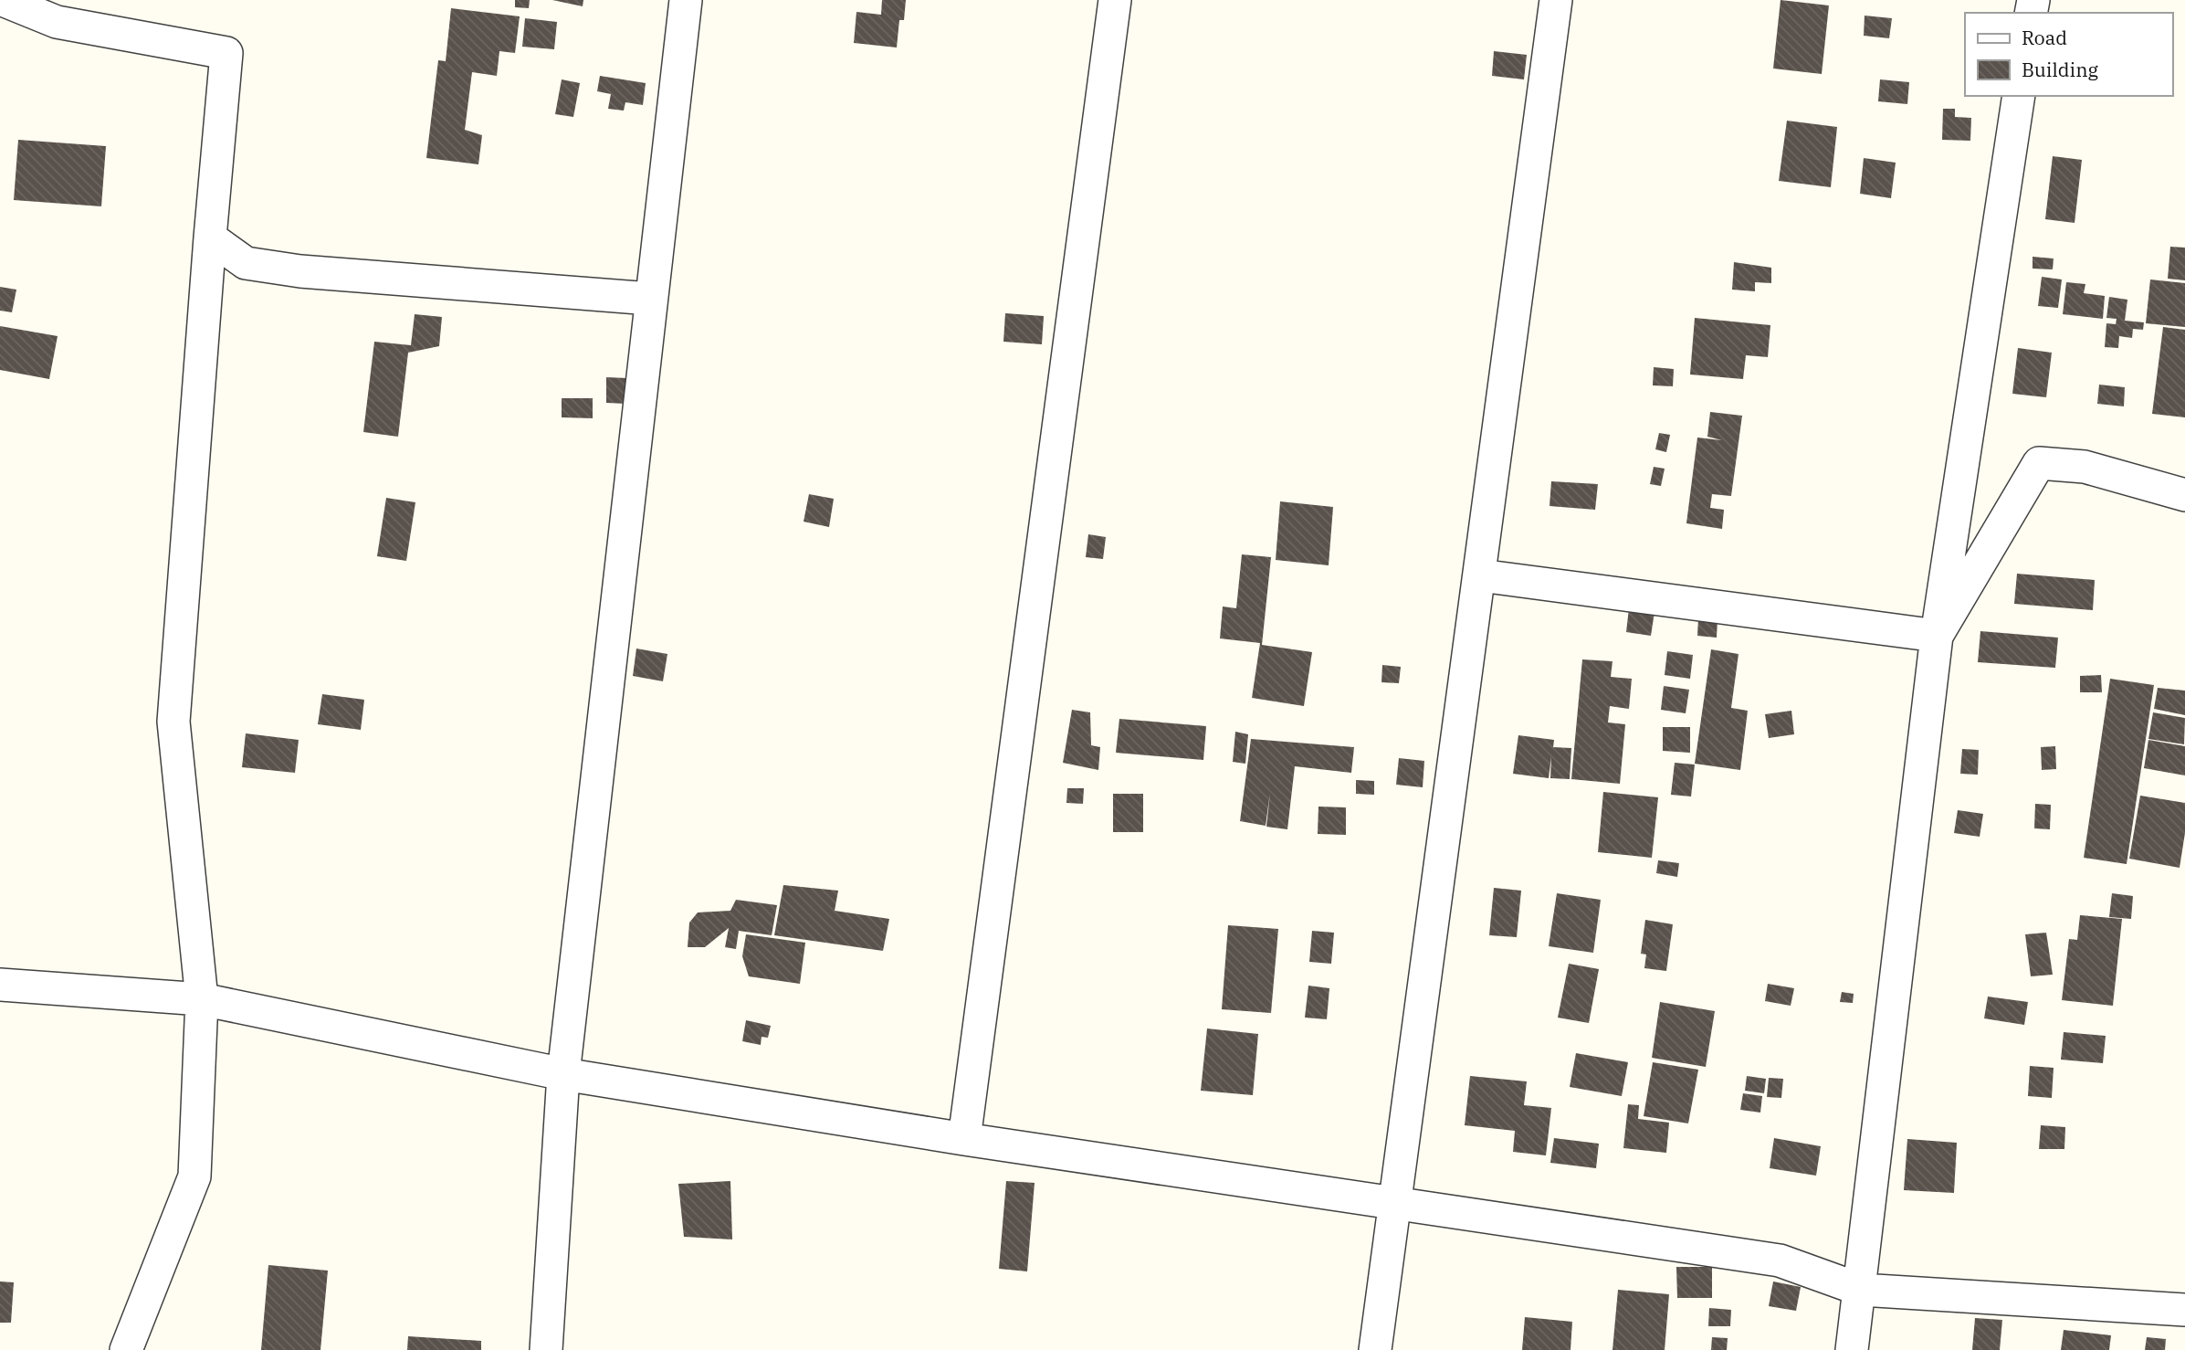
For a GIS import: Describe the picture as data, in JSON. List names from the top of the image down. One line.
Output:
{"legend":["Road","Building"]}
